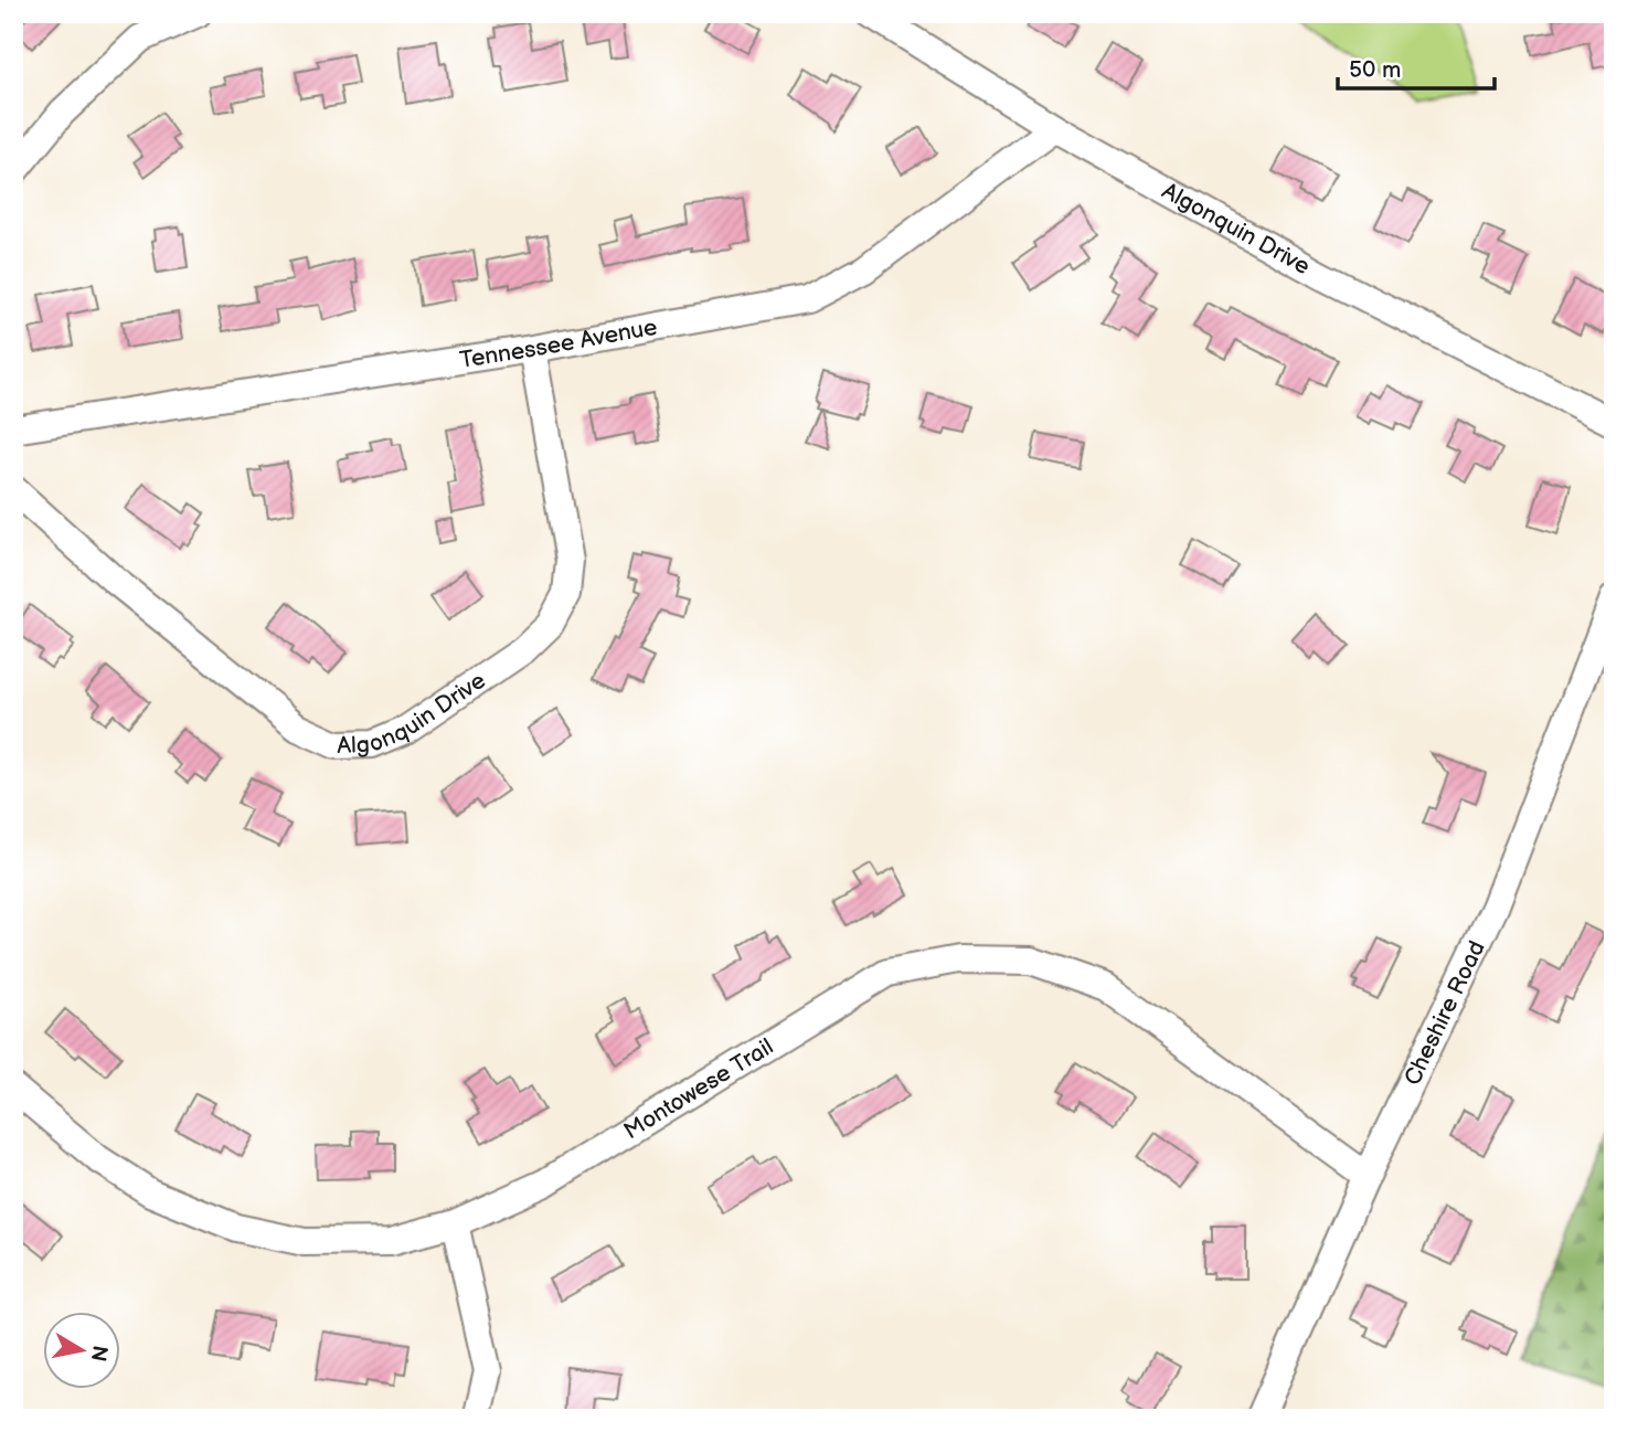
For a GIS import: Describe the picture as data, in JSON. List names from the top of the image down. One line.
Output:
{"streets":{"street":["Algonquin Drive","Tennessee Avenue","Cheshire Road","Montowese Trail"]},"crossings":[["Algonquin Drive","Tennessee Avenue"],["Cheshire Road","Montowese Trail"]],"scale_bar":"50 m","north":"right"}
